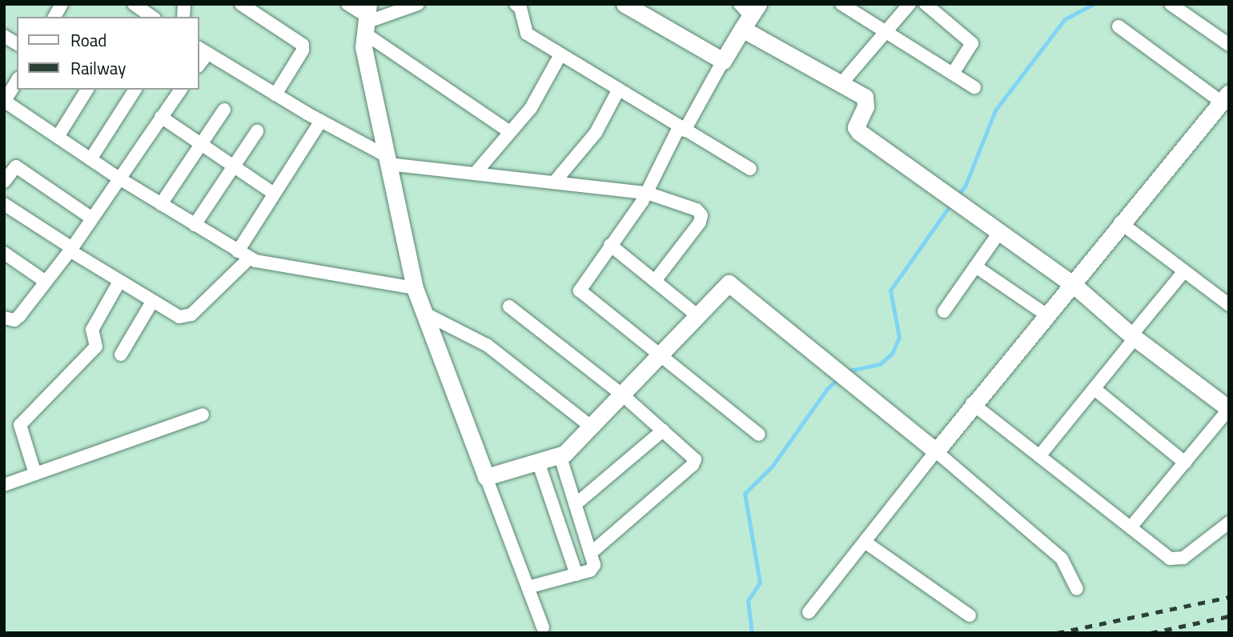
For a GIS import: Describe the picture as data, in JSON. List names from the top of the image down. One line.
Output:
{"legend":["Road","Railway"]}
